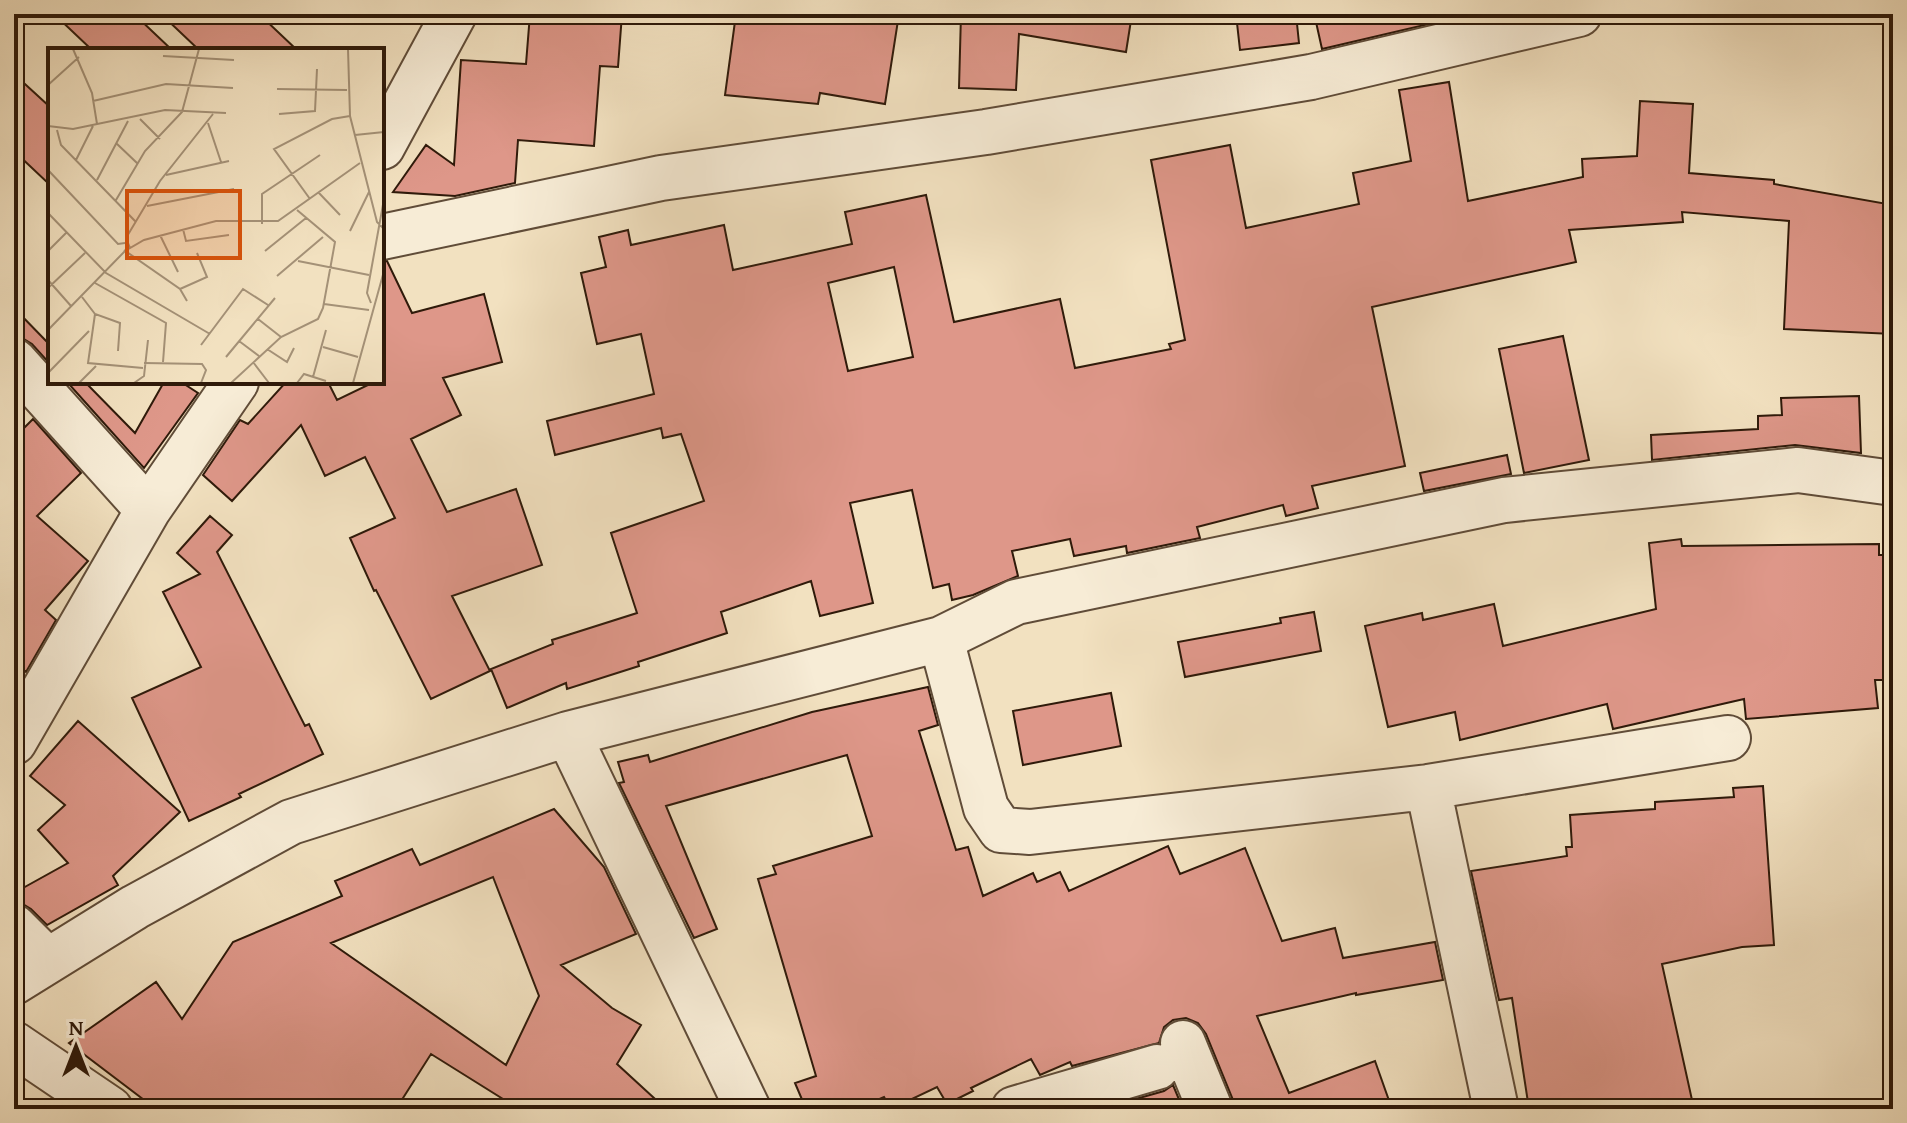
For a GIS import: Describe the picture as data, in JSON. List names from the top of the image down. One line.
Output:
{"north":"top"}
